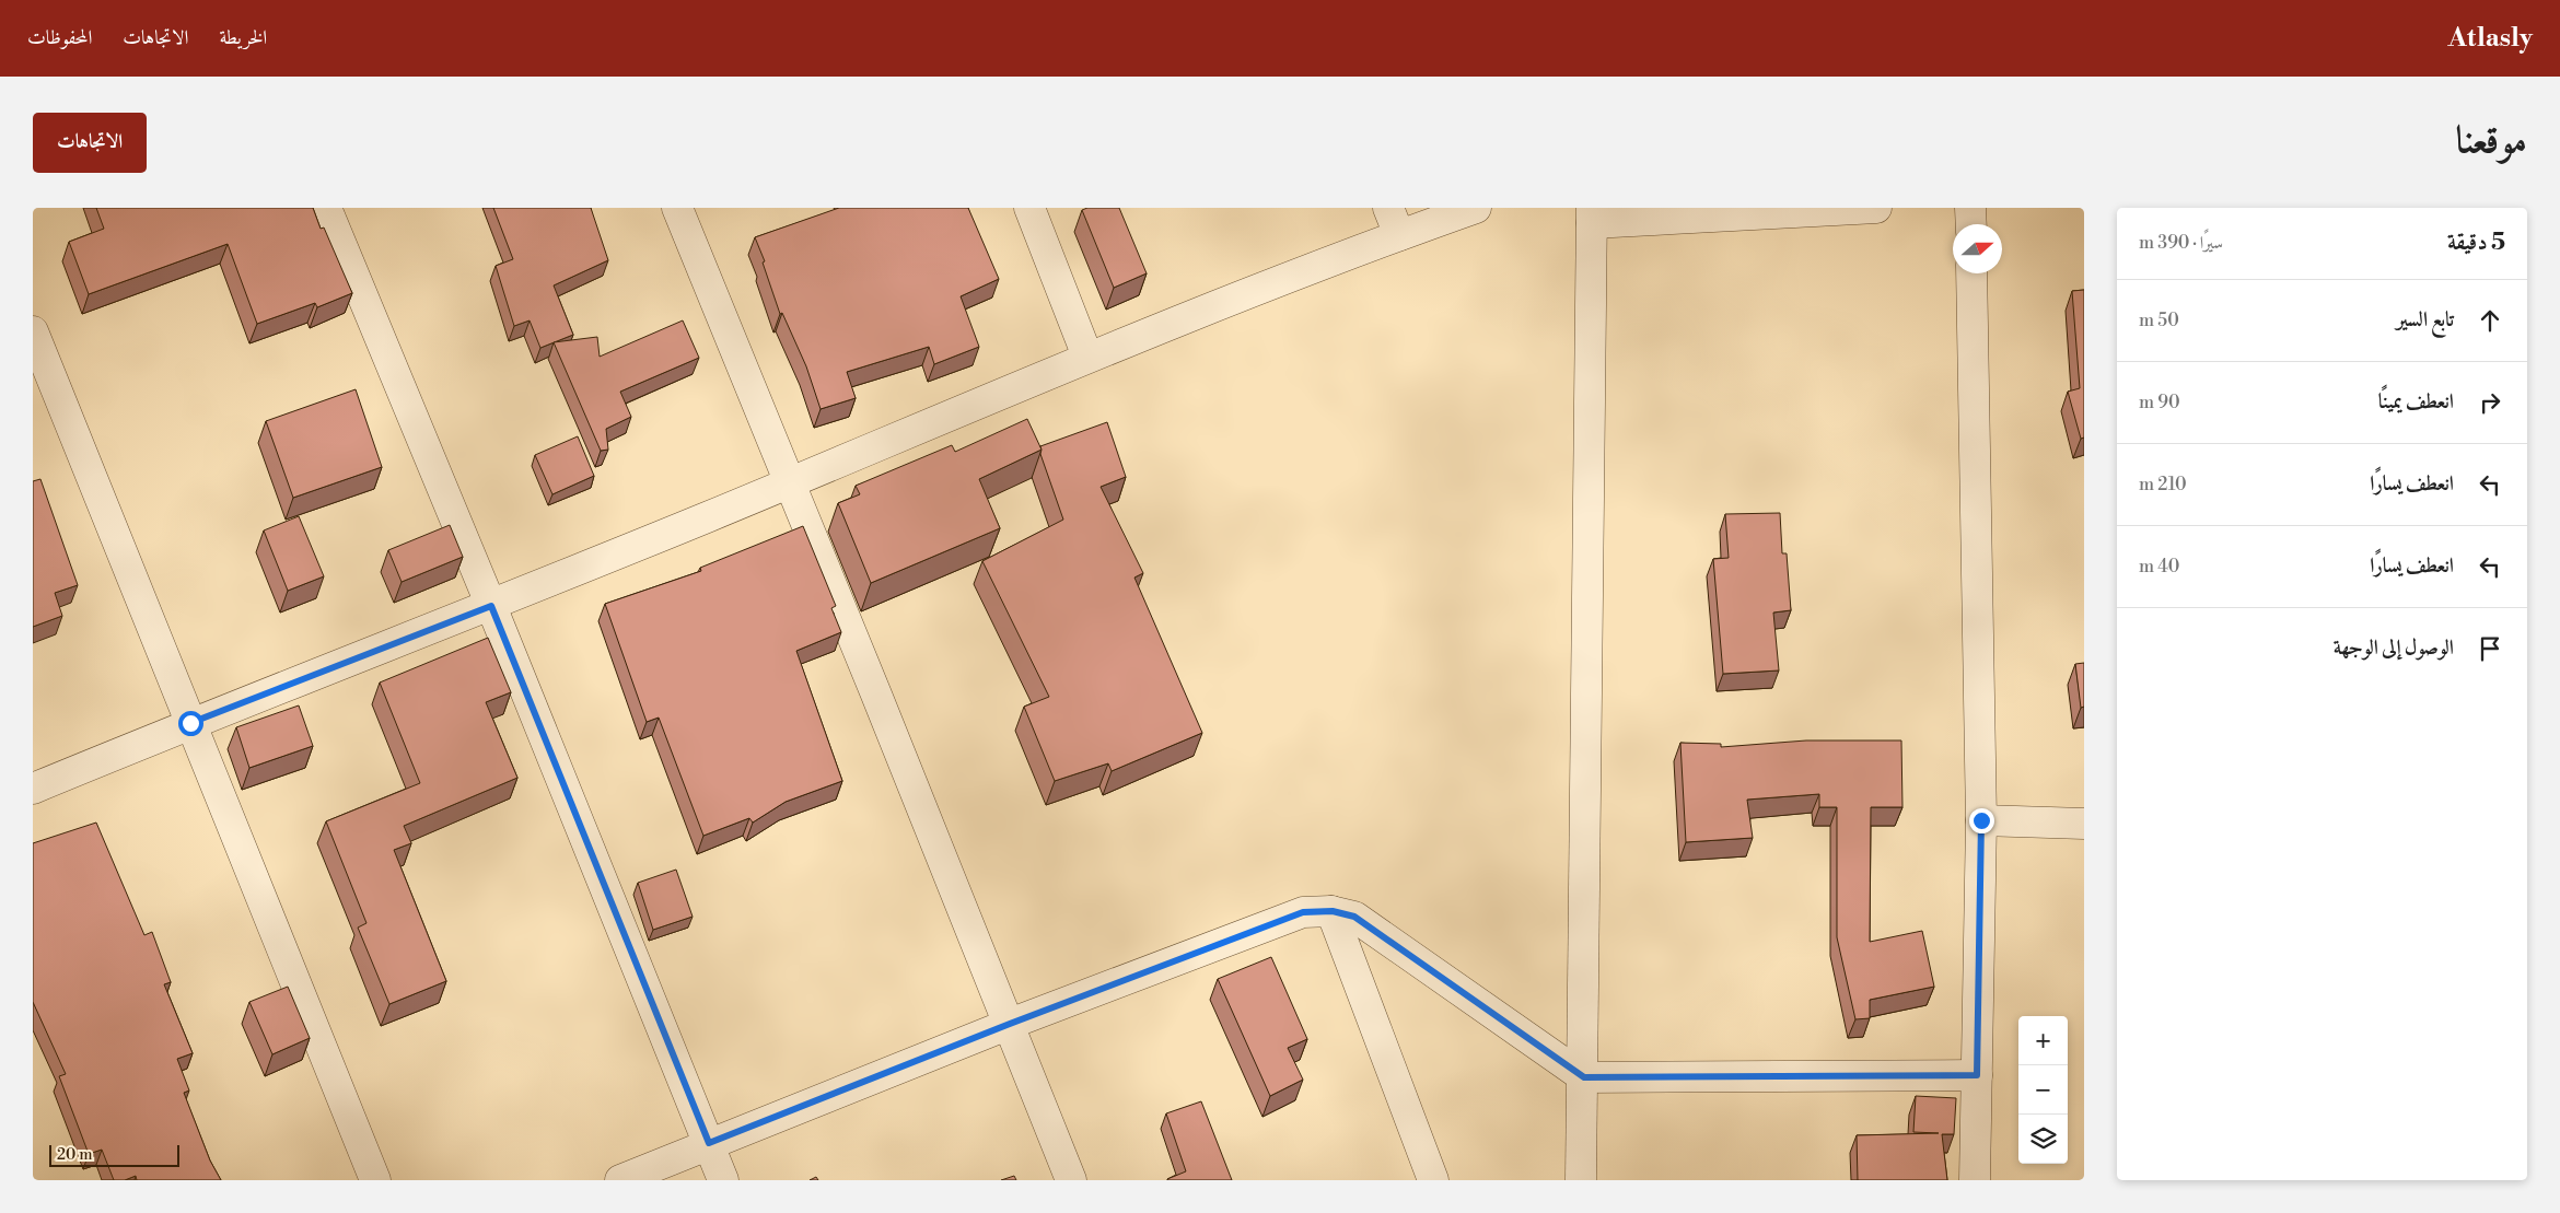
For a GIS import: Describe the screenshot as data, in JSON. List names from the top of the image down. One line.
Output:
{"scale_bar":"20 m","north":"right","page":{"header":"Atlasly","nav":["الخريطة","الاتجاهات","المحفوظات"],"title":"موقعنا","buttons":"الاتجاهات","heading":["5 دقيقة","سيرًا · 390 m"],"list":[["تابع السير","50 m"],["انعطف يمينًا","90 m"],["انعطف يسارًا","210 m"],["انعطف يسارًا","40 m"],"الوصول إلى الوجهة"],"map_buttons":["+","−"],"scale":"20 m"}}
